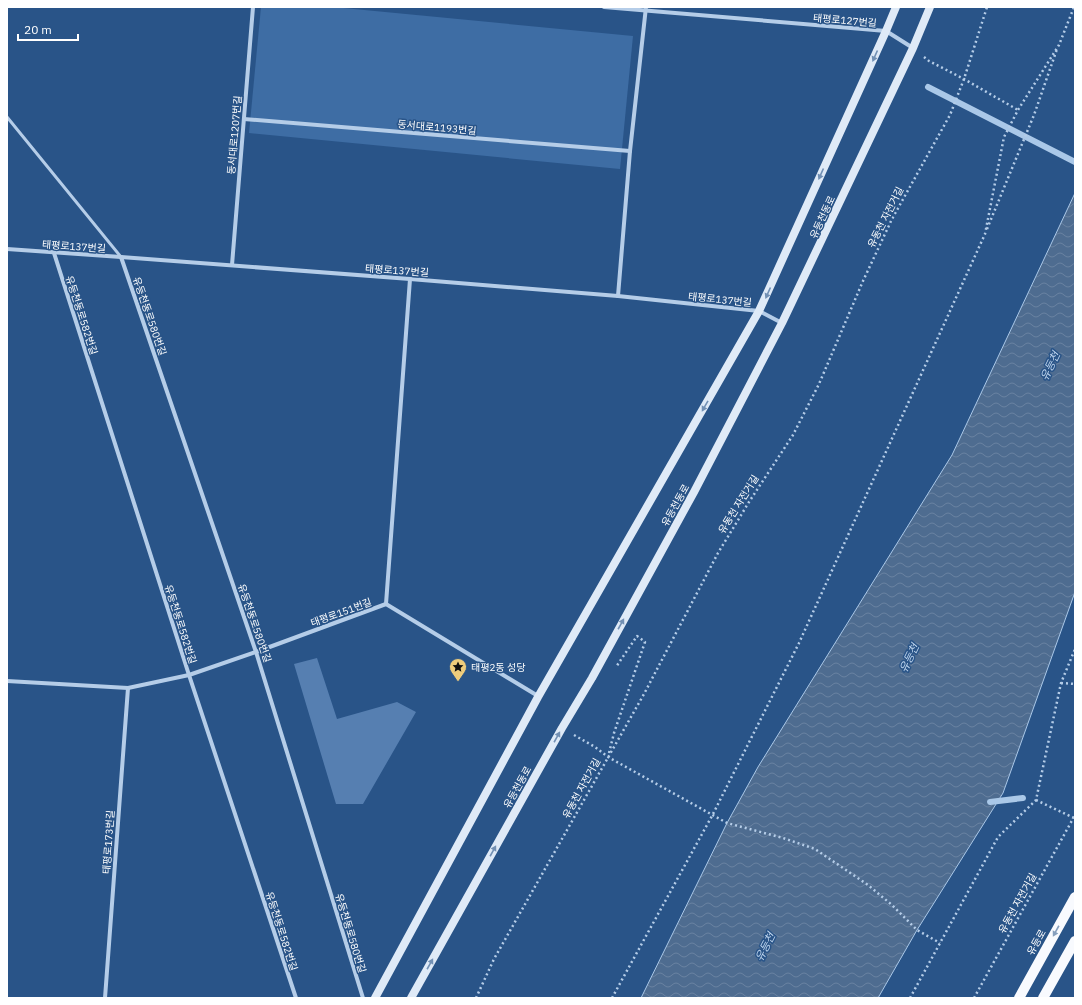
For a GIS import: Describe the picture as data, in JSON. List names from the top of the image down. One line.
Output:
{"streets":{"main road":["유등천동로","유등로"],"street":["태평로127번길","동서대로1193번길","동서대로1207번길","태평로137번길","유등천동로582번길","유등천동로580번길","태평로151번길","태평로173번길"],"path":["유동천 자전거길"]},"crossings":[["태평로127번길","유등천동로"],["동서대로1193번길","동서대로1207번길"],["동서대로1207번길","태평로137번길"],["유등천동로","태평로137번길"],["태평로137번길","유등천동로582번길"],["태평로137번길","유등천동로580번길"],["태평로137번길","태평로151번길"],["유등천동로582번길","태평로151번길"],["유등천동로580번길","태평로151번길"],["태평로151번길","태평로173번길"]],"water":["유등천"],"places":{"place":["태평2동 성당"]},"scale_bar":"20 m"}
